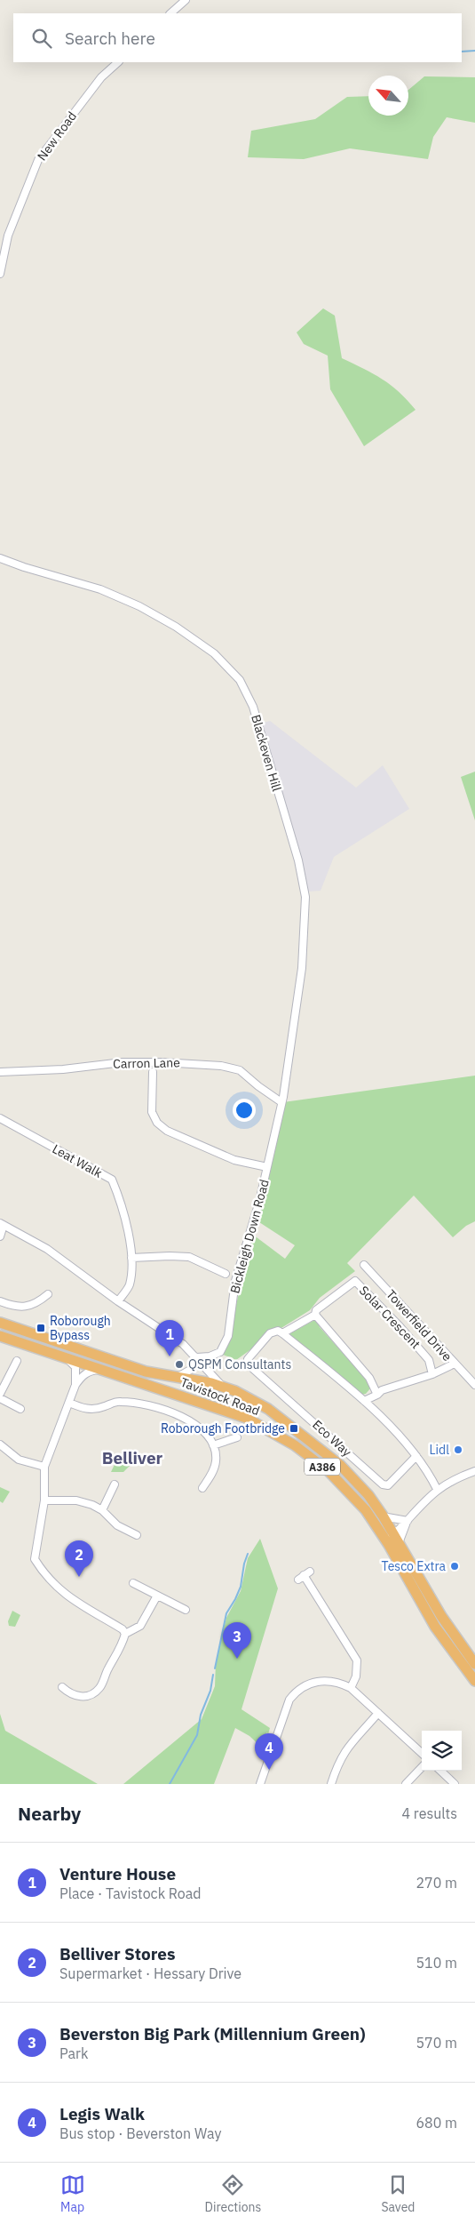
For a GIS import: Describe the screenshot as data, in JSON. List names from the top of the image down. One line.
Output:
{"streets":{"highway":["Tavistock Road","A386"],"street":["New Road","Blackeven Hill","Carron Lane","Leat Walk","Bickleigh Down Road","Solar Crescent","Towerfield Drive","Eco Way"]},"crossings":[["Blackeven Hill","Carron Lane"],["Blackeven Hill","Bickleigh Down Road"],["Carron Lane","Bickleigh Down Road"],["Leat Walk","Tavistock Road"],["Bickleigh Down Road","Tavistock Road"]],"districts":["Belliver"],"places":{"transit":["Roborough Bypass","Roborough Footbridge"],"other":["QSPM Consultants","Lidl","Tesco Extra"]},"north":"top left","page":{"search":"Search here","pins":["1","2","3","4"],"heading":["Nearby","4 results"],"list":[{"mark":"1","name":"Venture House","note":"Place · Tavistock Road","value":"270 m"},{"mark":"2","name":"Belliver Stores","note":"Supermarket · Hessary Drive","value":"510 m"},{"mark":"3","name":"Beverston Big Park (Millennium Green)","note":"Park","value":"570 m"},{"mark":"4","name":"Legis Walk","note":"Bus stop · Beverston Way","value":"680 m"}],"nav":["Map","Directions","Saved"]}}
